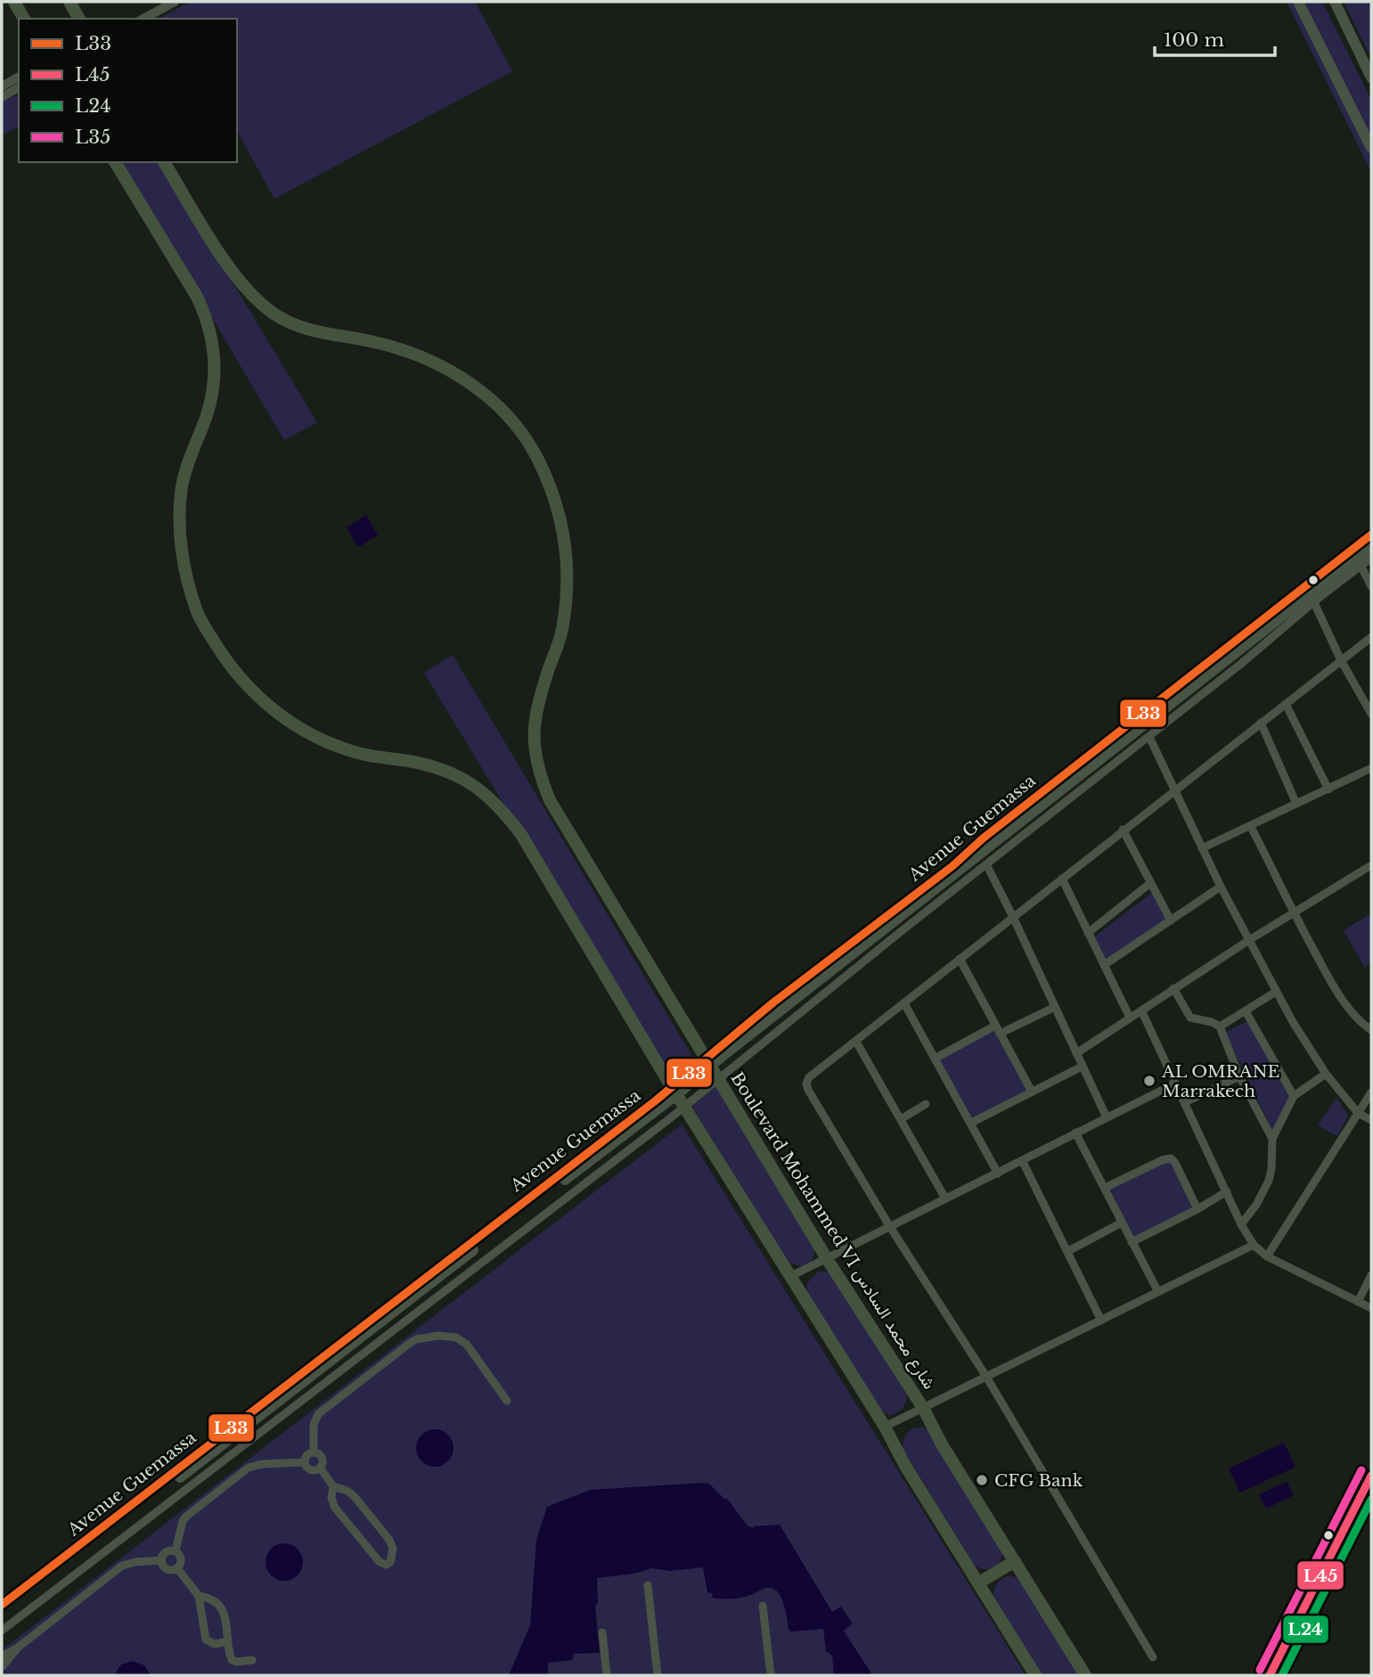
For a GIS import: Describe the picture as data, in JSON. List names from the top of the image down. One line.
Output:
{"streets":{"main road":["Avenue Guemassa","Boulevard Mohammed VI شارع محمد السادس"]},"crossings":[["Avenue Guemassa","Boulevard Mohammed VI شارع محمد السادس"]],"places":["AL OMRANE Marrakech","CFG Bank"],"lines":["transit line L33","transit line L35","transit line L45","transit line L24"],"legend":["L33","L45","L24","L35"],"scale_bar":"100 m"}
